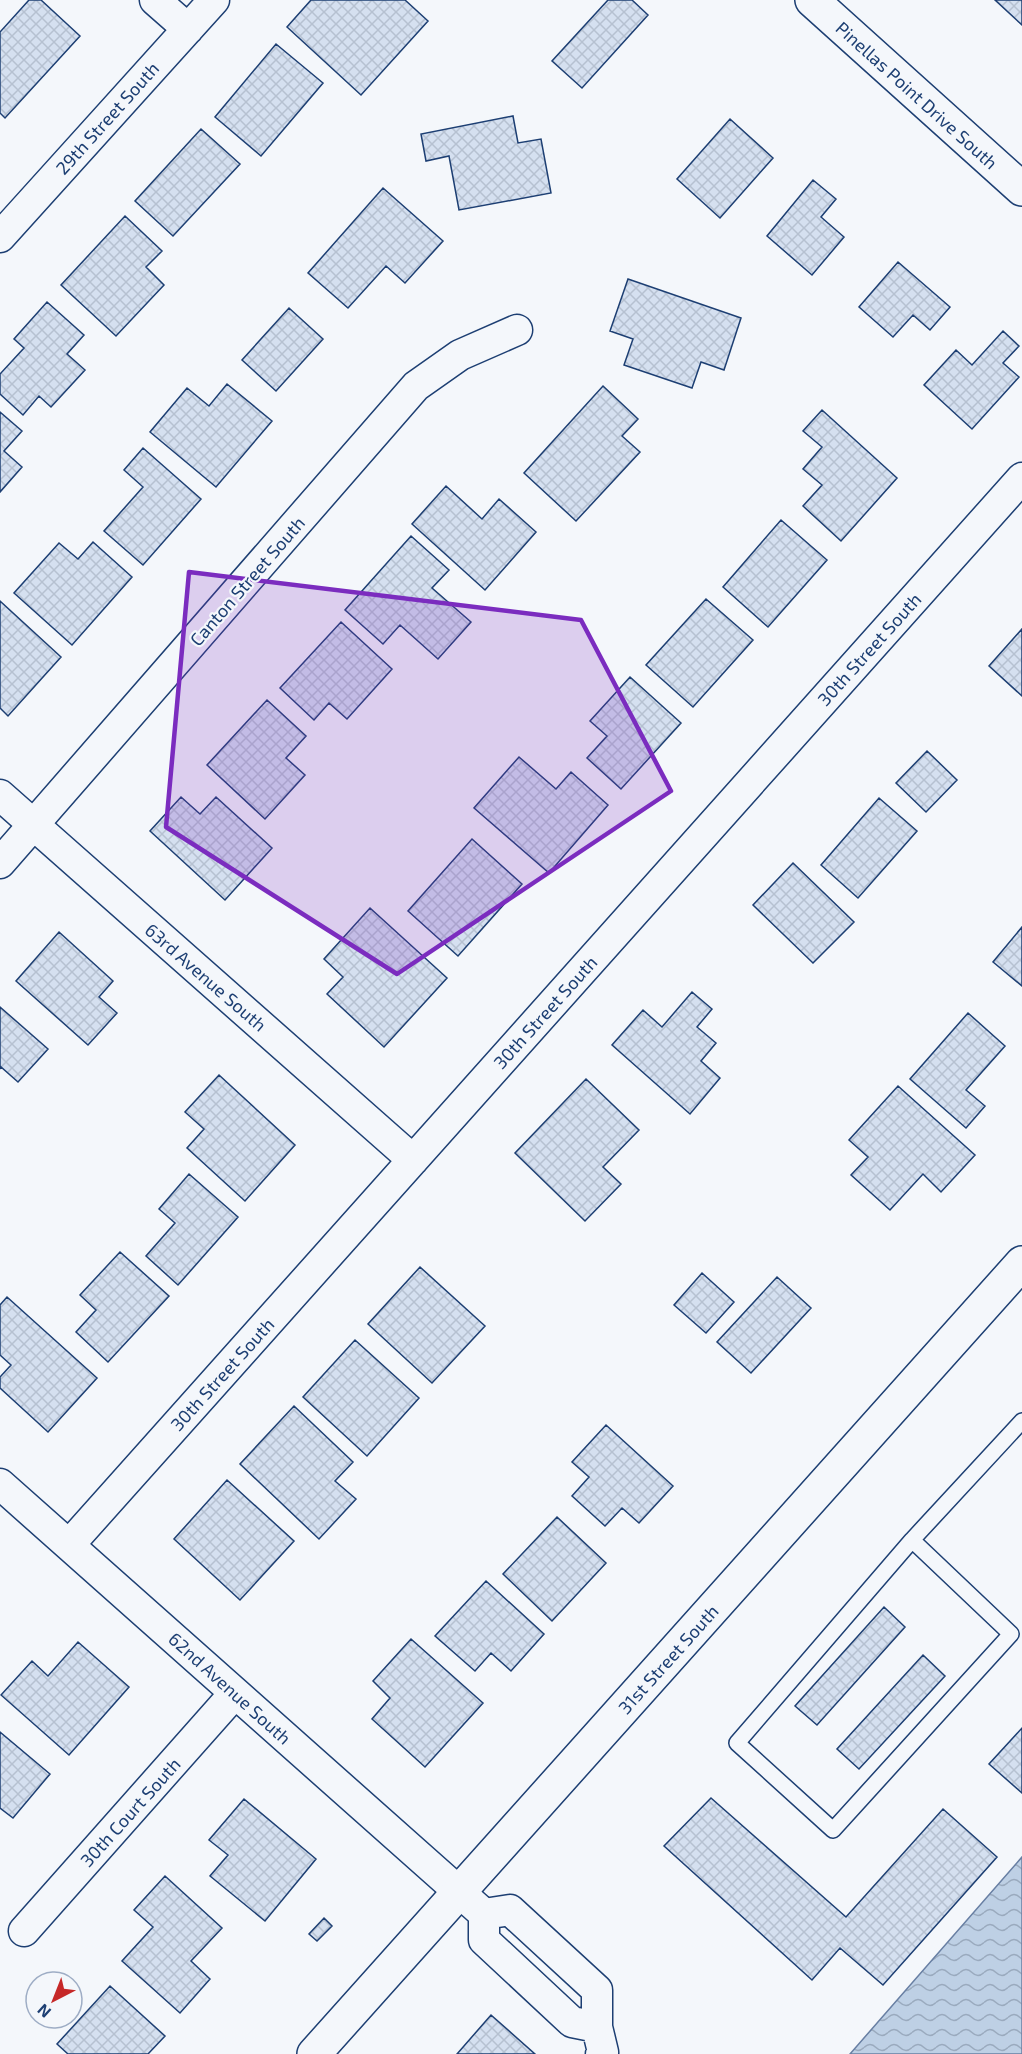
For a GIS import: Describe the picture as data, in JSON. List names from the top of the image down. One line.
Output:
{"streets":{"street":["Pinellas Point Drive South","29th Street South","Canton Street South","30th Street South","63rd Avenue South","31st Street South","62nd Avenue South","30th Court South"]},"crossings":[["Canton Street South","63rd Avenue South"],["30th Street South","63rd Avenue South"],["30th Street South","62nd Avenue South"],["31st Street South","62nd Avenue South"],["62nd Avenue South","30th Court South"]],"north":"bottom left"}
